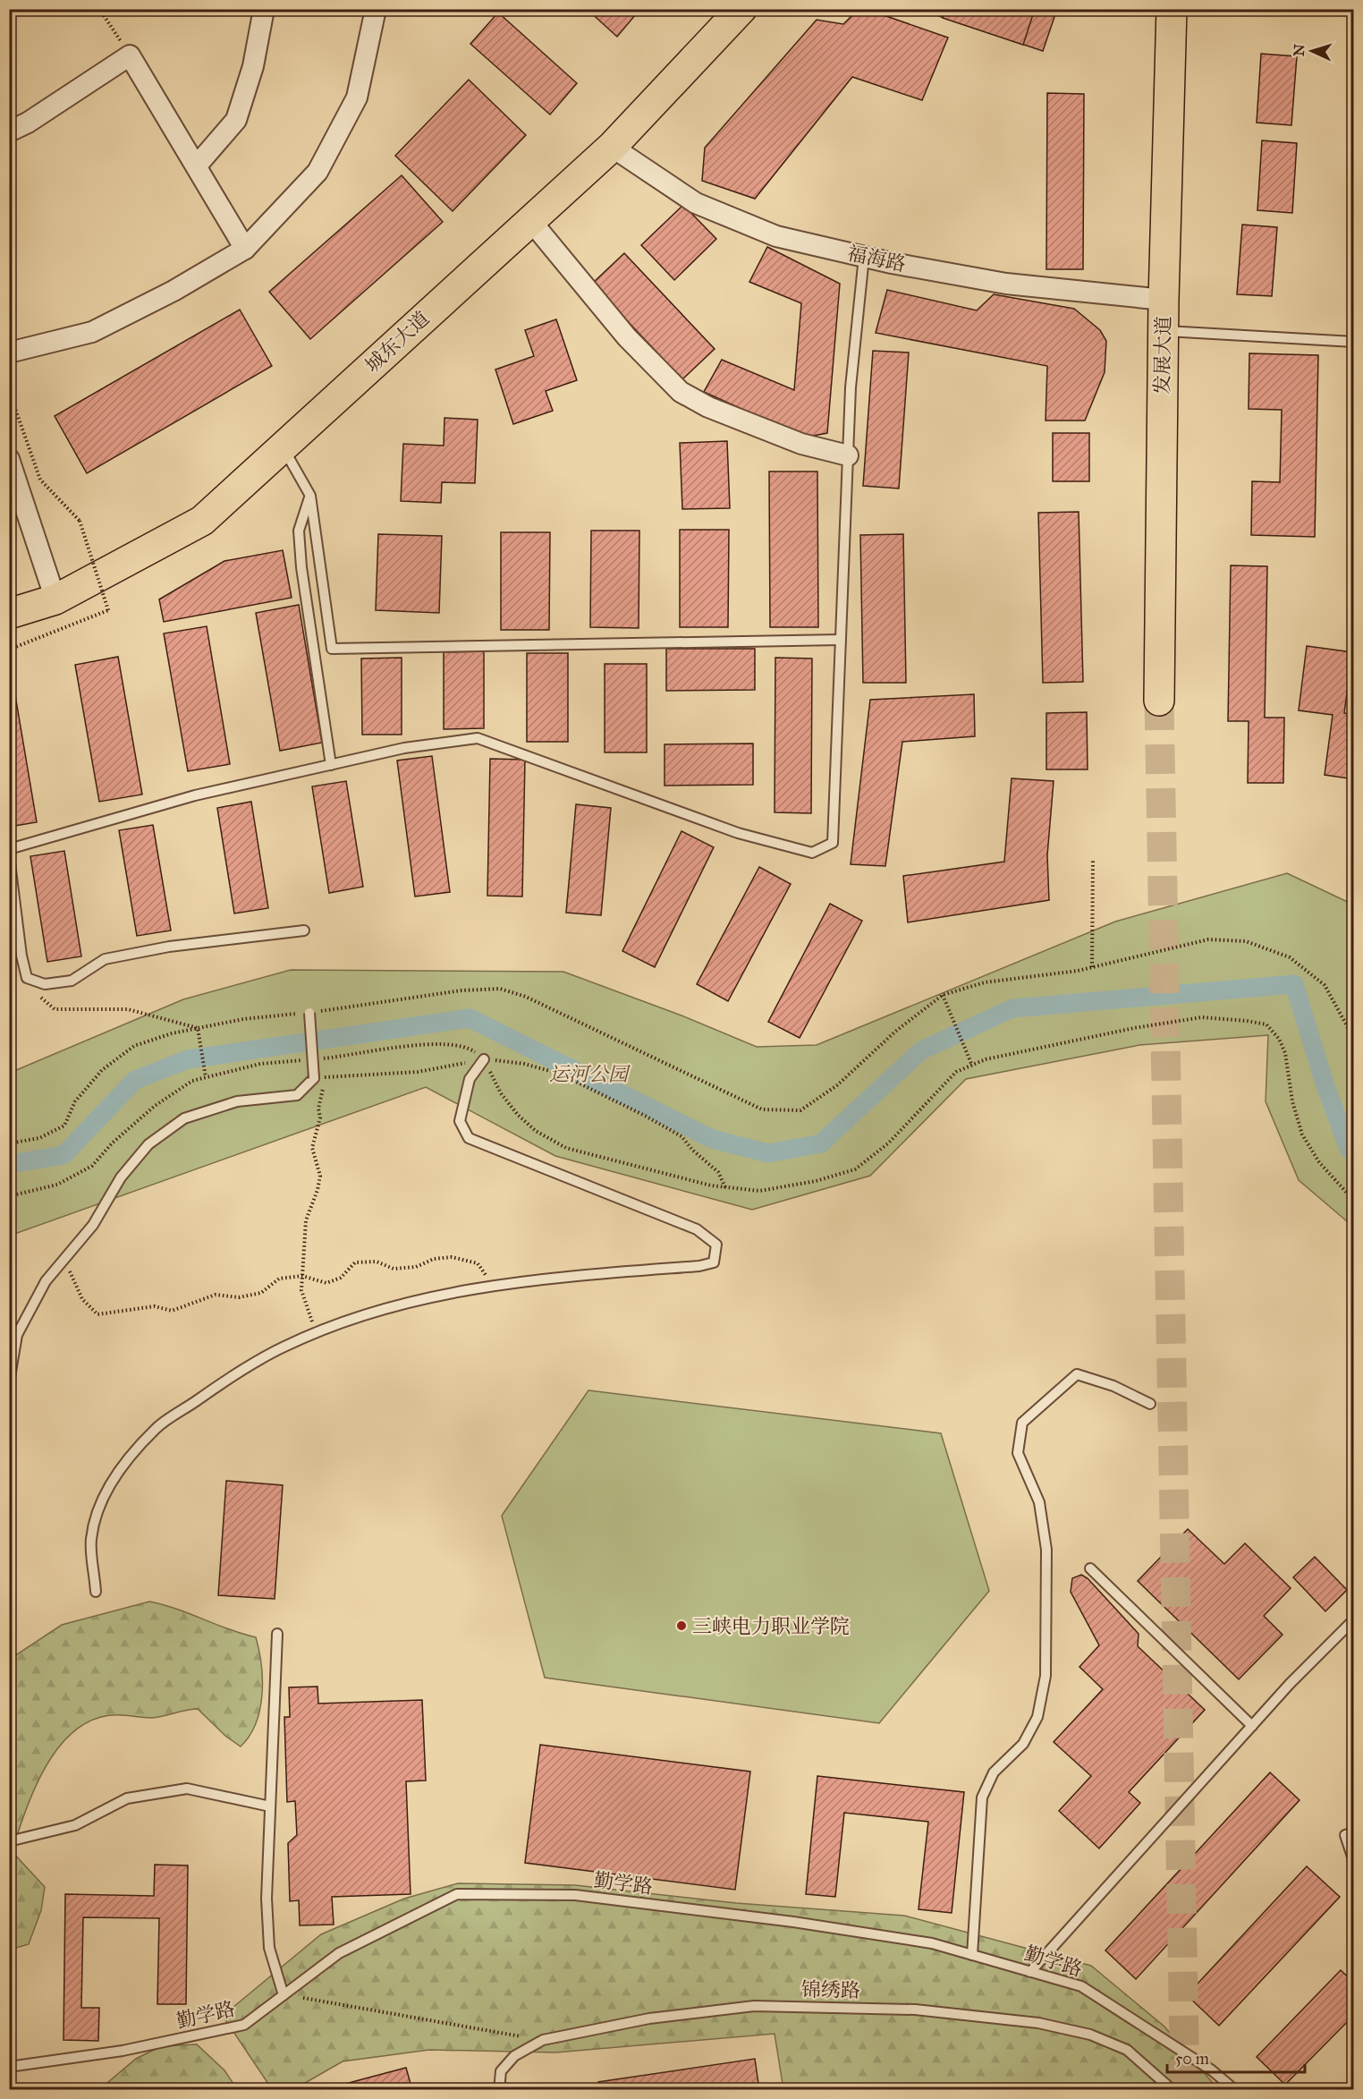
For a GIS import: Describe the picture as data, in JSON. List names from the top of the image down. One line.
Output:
{"streets":{"main road":["城东大道","发展大道"],"street":["福海路"],"lane":["勤学路","锦绣路"]},"crossings":[["福海路","城东大道"],["福海路","发展大道"]],"parks":["运河公园"],"places":["三峡电力职业学院"],"scale_bar":"50 m","north":"left"}
